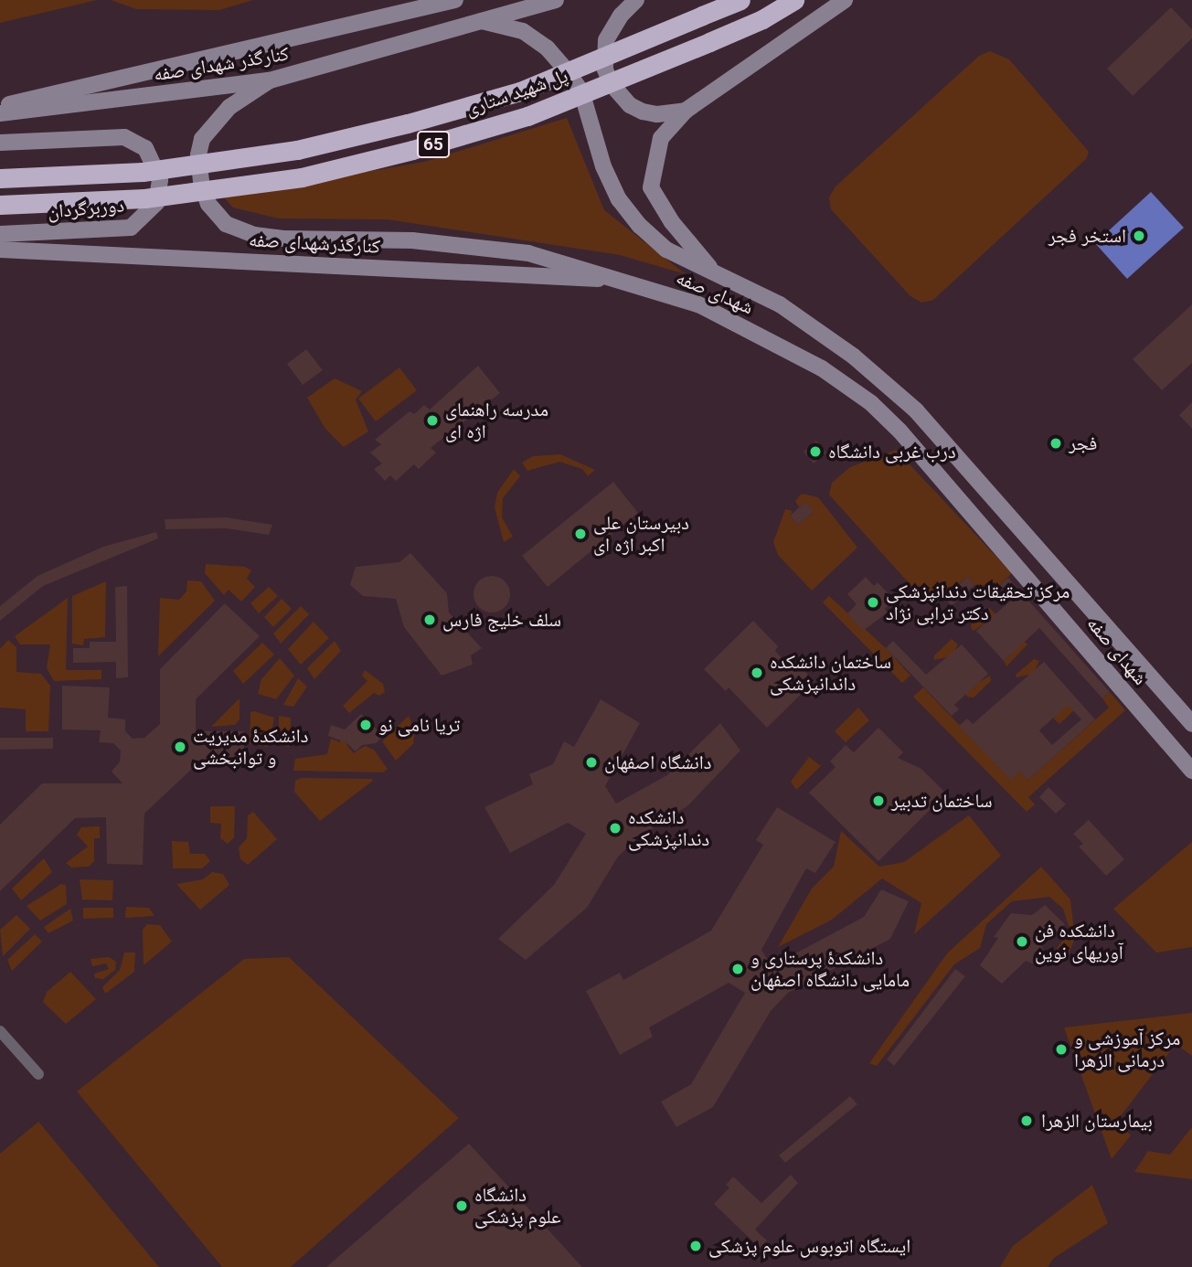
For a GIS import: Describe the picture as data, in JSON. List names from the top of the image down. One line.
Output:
{"streets":{"highway":["پل شهید ستاری","65"],"main road":["کنارگذر شهدای صفه","دوربرگردان","کنارگذرشهدای صفه","شهدای صفه"]},"crossings":[["کنارگذر شهدای صفه","شهدای صفه"],["کنارگذرشهدای صفه","شهدای صفه"]],"places":["استخر فجر","مدرسه راهنمای اژه ای","فجر","درب غربی دانشگاه","دبیرستان علی اکبر اژه ای","مرکز تحقیقات دندانپزشکی دکتر ترابی نژاد","سلف خلیج فارس","ساختمان دانشکده داندانپزشکی","تریا نامی نو","دانشکدهٔ مدیریت و توانبخشی","دانشگاه اصفهان","ساختمان تدبیر","دانشکده دندانپزشکی","دانشکده فن آوریهای نوین","دانشکدهٔ پرستاری و مامایی دانشگاه اصفهان","مرکز آموزشی و درمانی الزهرا","بیمارستان الزهرا","دانشگاه علوم پزشکی","ایستگاه اتوبوس علوم پزشکی"]}
